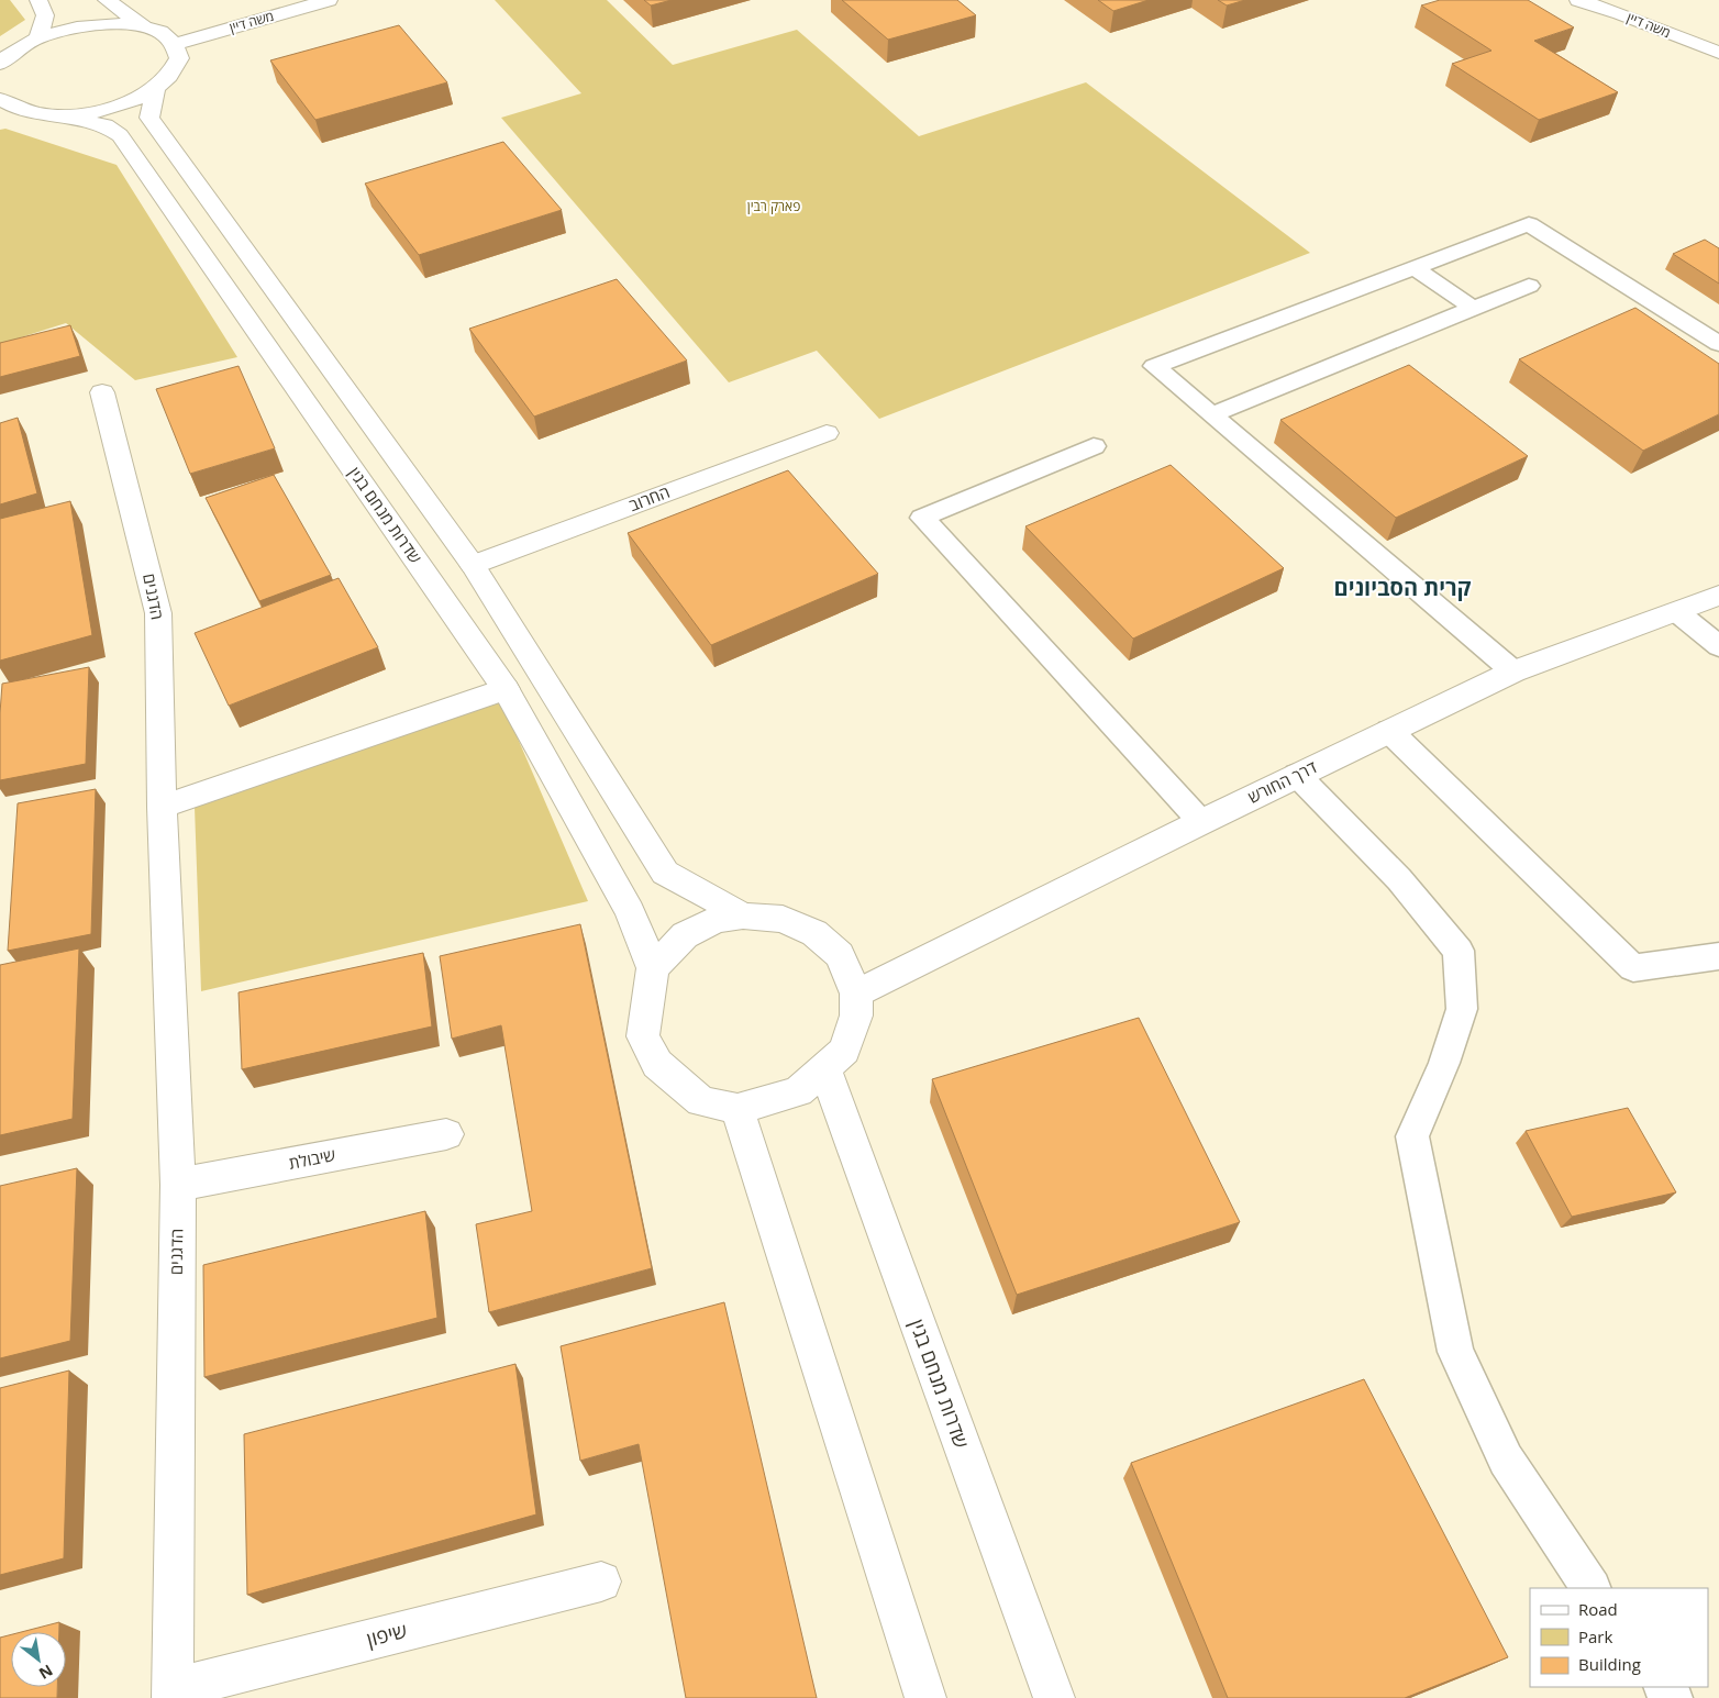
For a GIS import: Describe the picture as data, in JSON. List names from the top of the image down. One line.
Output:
{"streets":{"street":["משה דיין","החרוב","שדרות מנחם בגין","הדגנים","דרך החורש","שיבולת","שיפון"]},"crossings":[["הדגנים","שיבולת"],["הדגנים","שיפון"]],"districts":["קרית הסביונים"],"parks":["פארק רבין"],"legend":["Road","Park","Building"],"north":"bottom right"}
